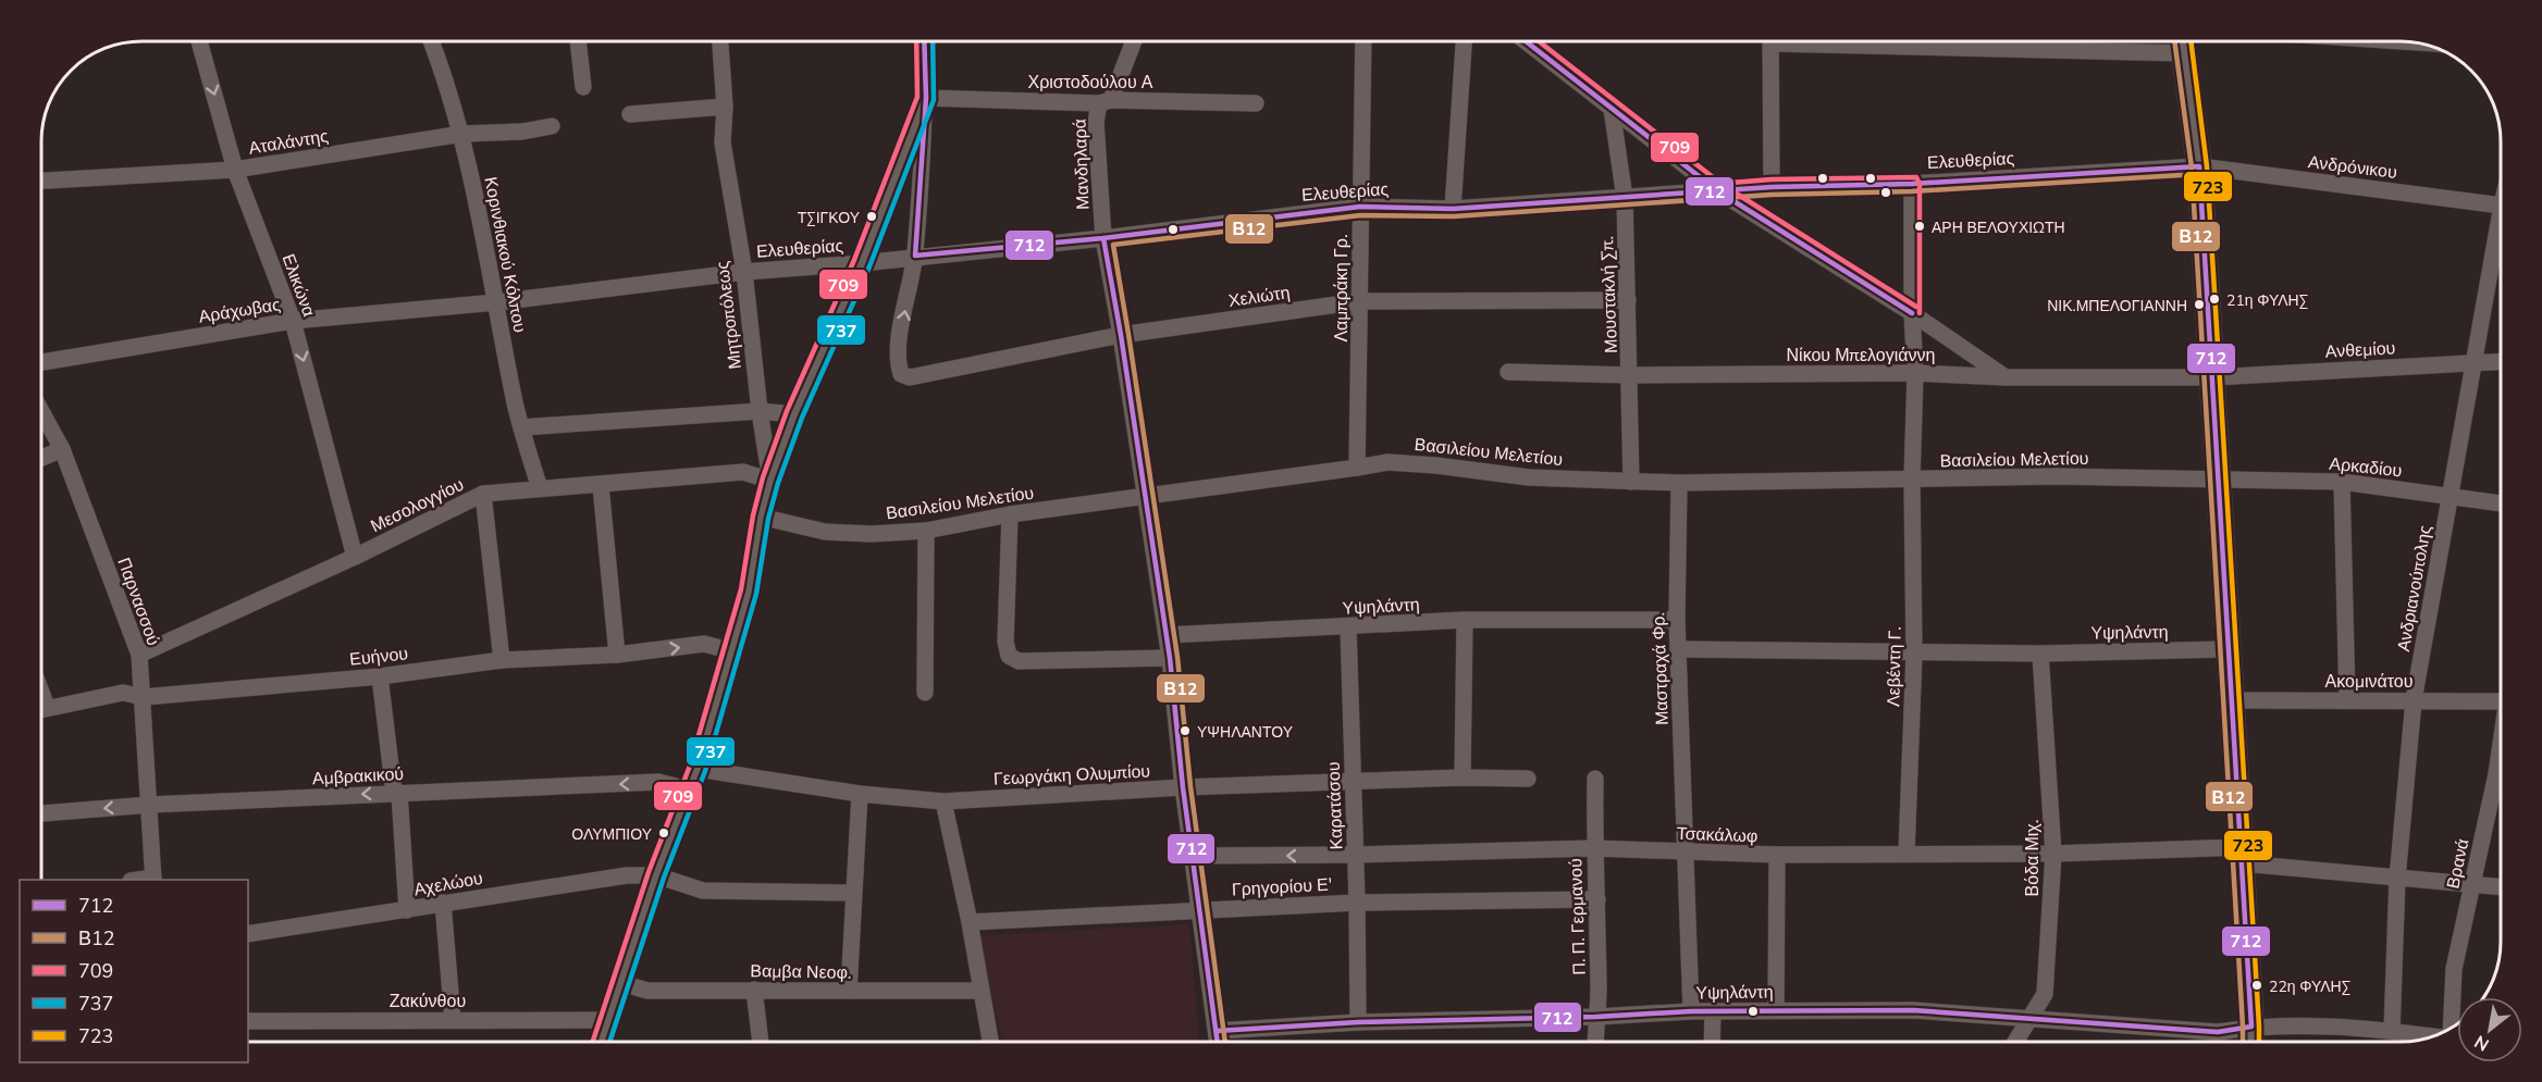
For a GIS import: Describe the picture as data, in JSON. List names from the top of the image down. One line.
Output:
{"streets":{"street":["Χριστοδούλου Α","Αταλάντης","Ελευθερίας","Μανδηλαρά","Ανδρόνικου","Κορινθιακού Κόλπου","Ελικώνα","Λαμπράκη Γρ.","Μουστακλή Σπ.","Χελιώτη","Αράχωβας","Μητροπόλεως","Ανθεμίου","Νίκου Μπελογιάννη","Βασιλείου Μελετίου","Αρκαδίου","Μεσολογγίου","Ανδριανούπολης","Παρνασσού","Υψηλάντη","Ευήνου","Λεβέντη Γ.","Μαστραχά Φρ.","Ακομινάτου","Γεωργάκη Ολυμπίου","Αμβρακικού","Καρατάσου","Τσακάλωφ","Βόδα Μιχ.","Βρανά","Αχελώου","Γρηγορίου Ε'","Π. Π. Γερμανού","Βαμβα Νεοφ.","Ζακύνθου"]},"crossings":[["Χριστοδούλου Α","Μανδηλαρά"],["Αταλάντης","Κορινθιακού Κόλπου"],["Αταλάντης","Ελικώνα"],["Ελευθερίας","Μανδηλαρά"],["Ελευθερίας","Ανδρόνικου"],["Ελευθερίας","Κορινθιακού Κόλπου"],["Ελευθερίας","Λαμπράκη Γρ."],["Ελευθερίας","Μουστακλή Σπ."],["Ελευθερίας","Χελιώτη"],["Ελευθερίας","Αράχωβας"],["Ελευθερίας","Μητροπόλεως"],["Ελευθερίας","Λεβέντη Γ."],["Μανδηλαρά","Χελιώτη"],["Μανδηλαρά","Βασιλείου Μελετίου"],["Μανδηλαρά","Υψηλάντη"],["Μανδηλαρά","Γεωργάκη Ολυμπίου"],["Μανδηλαρά","Τσακάλωφ"],["Μανδηλαρά","Γρηγορίου Ε'"],["Κορινθιακού Κόλπου","Αράχωβας"],["Κορινθιακού Κόλπου","Μεσολογγίου"],["Ελικώνα","Αράχωβας"],["Ελικώνα","Μεσολογγίου"],["Λαμπράκη Γρ.","Χελιώτη"],["Λαμπράκη Γρ.","Βασιλείου Μελετίου"],["Μουστακλή Σπ.","Χελιώτη"],["Μουστακλή Σπ.","Νίκου Μπελογιάννη"],["Μουστακλή Σπ.","Βασιλείου Μελετίου"],["Μητροπόλεως","Μεσολογγίου"],["Ανθεμίου","Νίκου Μπελογιάννη"],["Ανθεμίου","Ανδριανούπολης"],["Νίκου Μπελογιάννη","Λεβέντη Γ."],["Βασιλείου Μελετίου","Αρκαδίου"],["Βασιλείου Μελετίου","Λεβέντη Γ."],["Βασιλείου Μελετίου","Μαστραχά Φρ."],["Αρκαδίου","Ανδριανούπολης"],["Μεσολογγίου","Παρνασσού"],["Ανδριανούπολης","Υψηλάντη"],["Ανδριανούπολης","Ακομινάτου"],["Ανδριανούπολης","Τσακάλωφ"],["Παρνασσού","Ευήνου"],["Παρνασσού","Αμβρακικού"],["Υψηλάντη","Λεβέντη Γ."],["Υψηλάντη","Μαστραχά Φρ."],["Υψηλάντη","Καρατάσου"],["Υψηλάντη","Βόδα Μιχ."],["Υψηλάντη","Π. Π. Γερμανού"],["Λεβέντη Γ.","Τσακάλωφ"],["Μαστραχά Φρ.","Τσακάλωφ"],["Γεωργάκη Ολυμπίου","Καρατάσου"],["Καρατάσου","Τσακάλωφ"],["Καρατάσου","Γρηγορίου Ε'"],["Τσακάλωφ","Βόδα Μιχ."],["Τσακάλωφ","Βρανά"],["Τσακάλωφ","Π. Π. Γερμανού"],["Γρηγορίου Ε'","Π. Π. Γερμανού"]],"one_way":["Ελικώνα","Αμβρακικού"],"places":["ΤΣΙΓΚΟΥ","ΑΡΗ ΒΕΛΟΥΧΙΩΤΗ","21η ΦΥΛΗΣ","ΝΙΚ.ΜΠΕΛΟΓΙΑΝΝΗ","ΥΨΗΛΑΝΤΟΥ","ΟΛΥΜΠΙΟΥ","22η ΦΥΛΗΣ"],"lines":["transit line 712","transit line Β12","transit line 709","transit line 737","transit line 723"],"legend":["712","Β12","709","737","723"],"north":"bottom left"}
